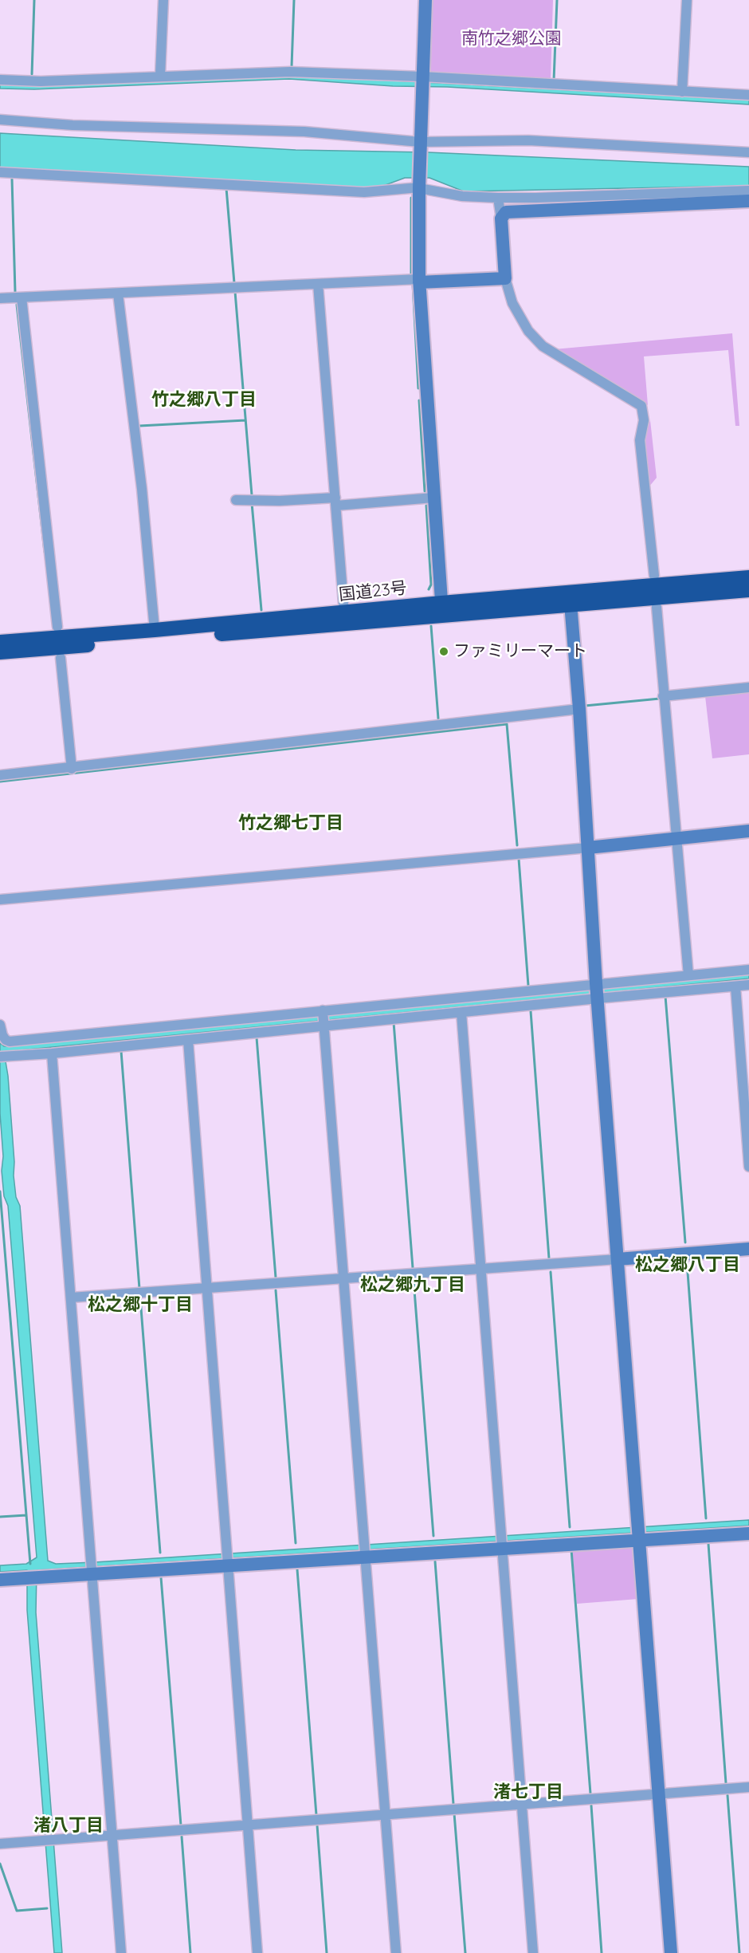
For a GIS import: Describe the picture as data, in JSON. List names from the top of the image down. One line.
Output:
{"streets":{"highway":["国道23号"]},"districts":["竹之郷八丁目","竹之郷七丁目","松之郷八丁目","松之郷九丁目","松之郷十丁目","渚七丁目","渚八丁目"],"parks":["南竹之郷公園"],"places":["ファミリーマート"]}
